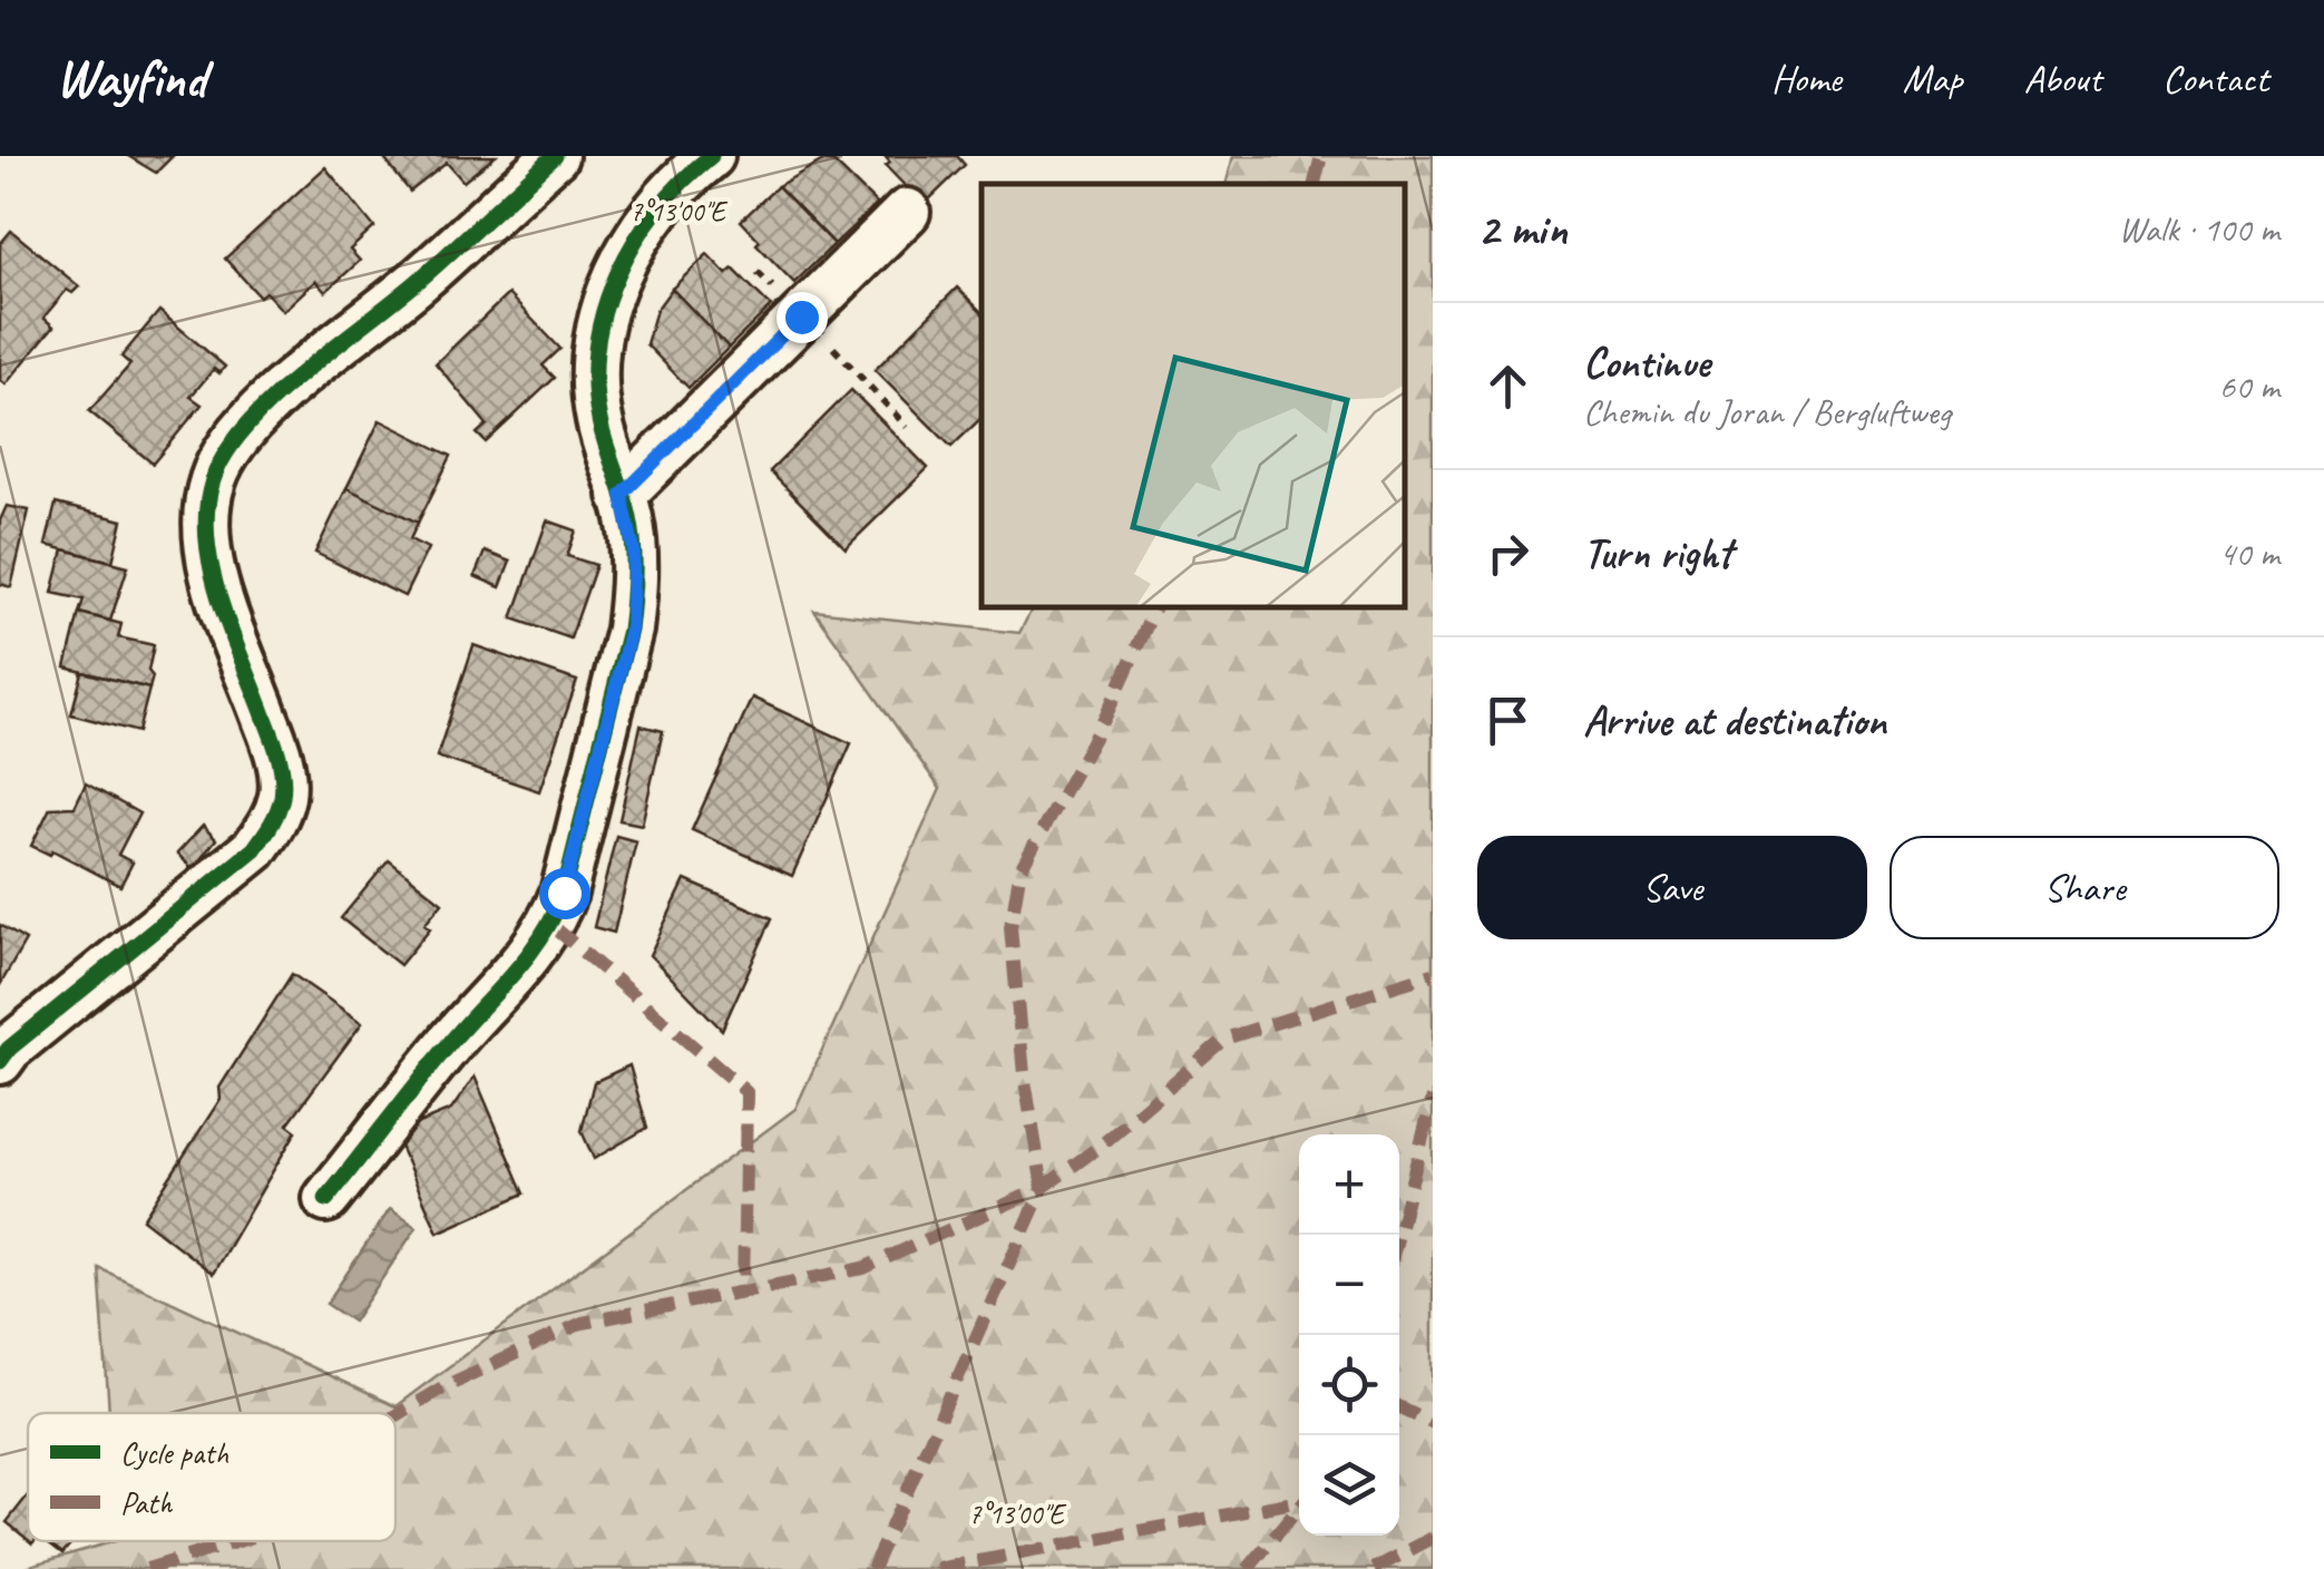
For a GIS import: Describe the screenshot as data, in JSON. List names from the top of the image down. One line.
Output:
{"legend":["Cycle path","Path"],"page":{"header":"Wayfind","nav":["Home","Map","About","Contact"],"heading":["2 min","Walk · 100 m"],"list":[["Continue","Chemin du Joran / Bergluftweg","60 m"],["Turn right","40 m"],"Arrive at destination"],"buttons":["Save","Share"],"map_buttons":["+","−"]},"coordinates":["7°13'00\"E"]}
